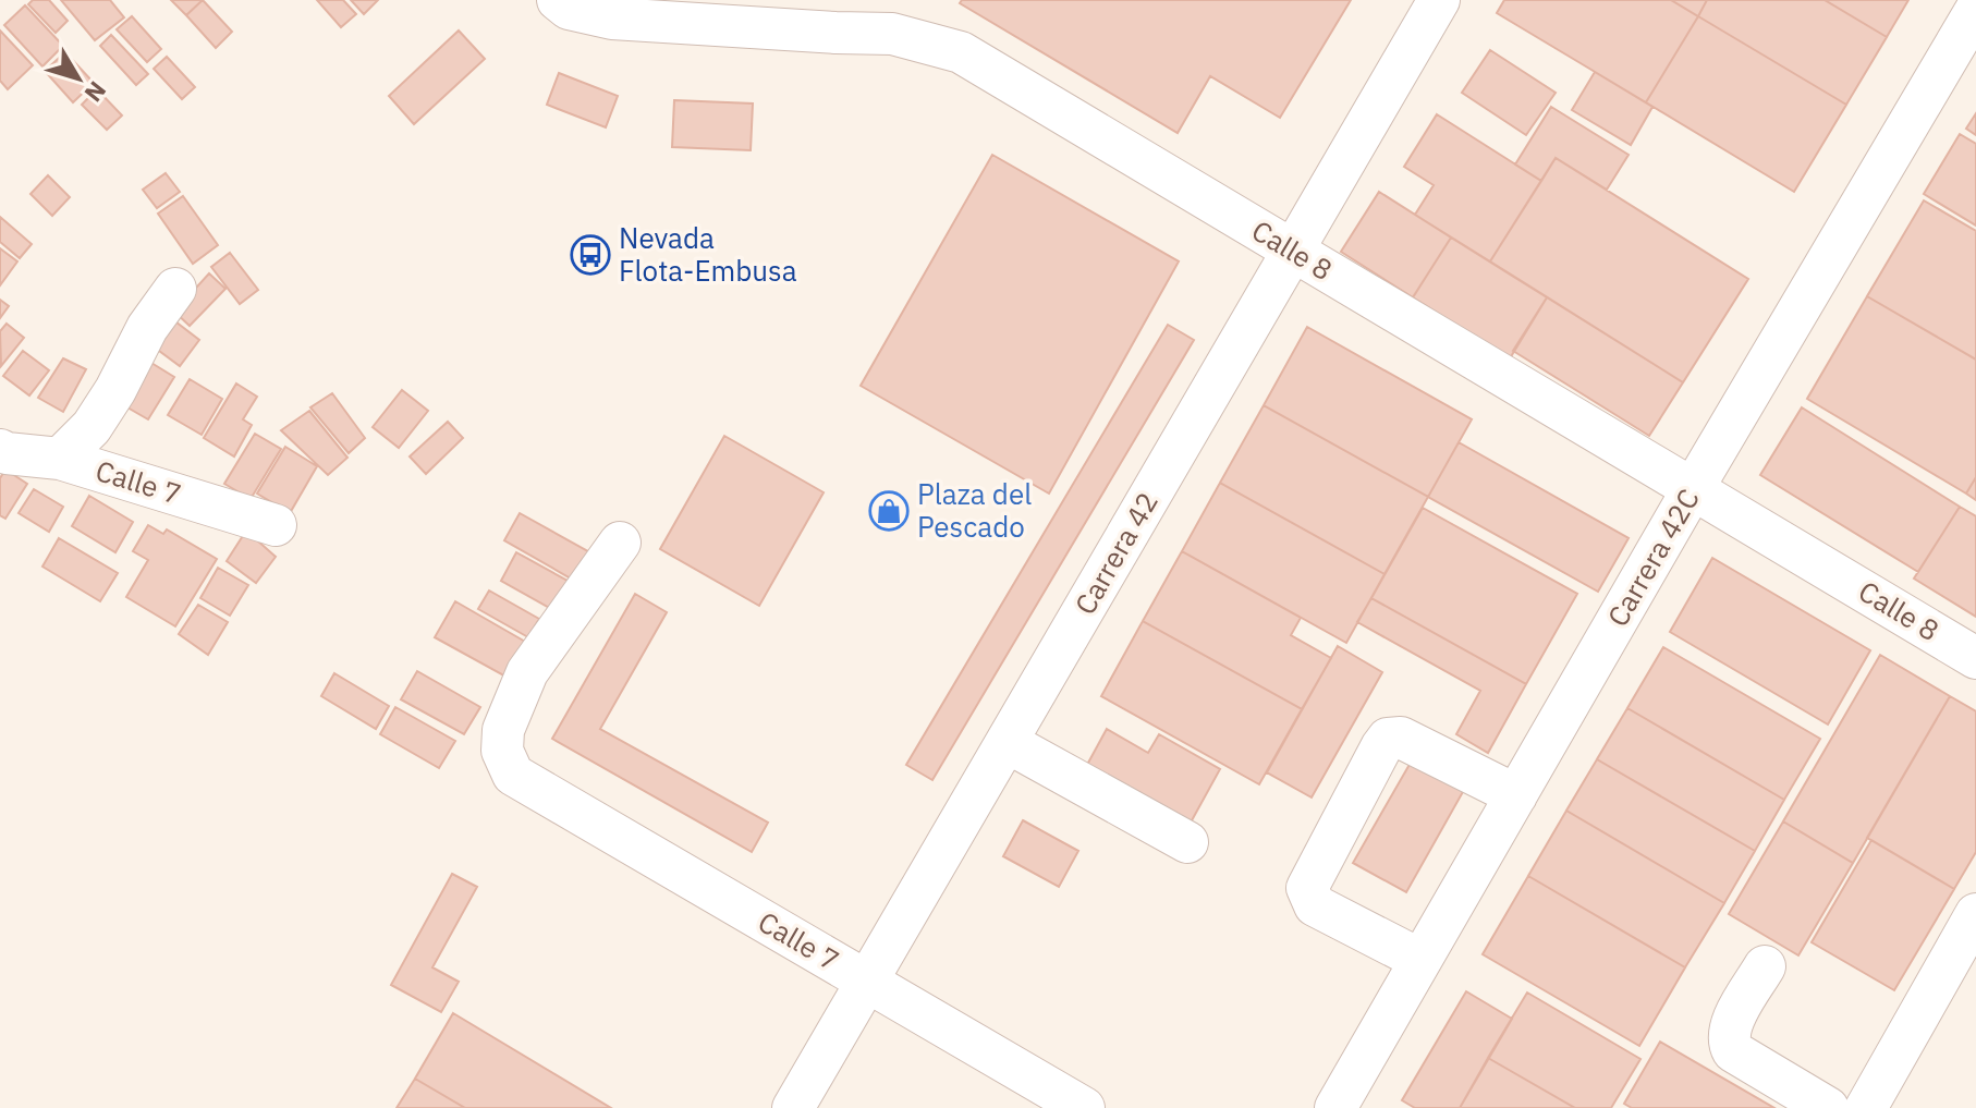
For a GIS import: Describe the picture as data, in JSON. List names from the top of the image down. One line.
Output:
{"streets":{"street":["Calle 8","Calle 7","Carrera 42","Carrera 42C"]},"crossings":[["Calle 8","Carrera 42"],["Calle 8","Carrera 42C"],["Calle 7","Carrera 42"]],"places":{"bus stop":["Nevada Flota-Embusa"],"shop":["Plaza del Pescado"]},"north":"bottom right"}
